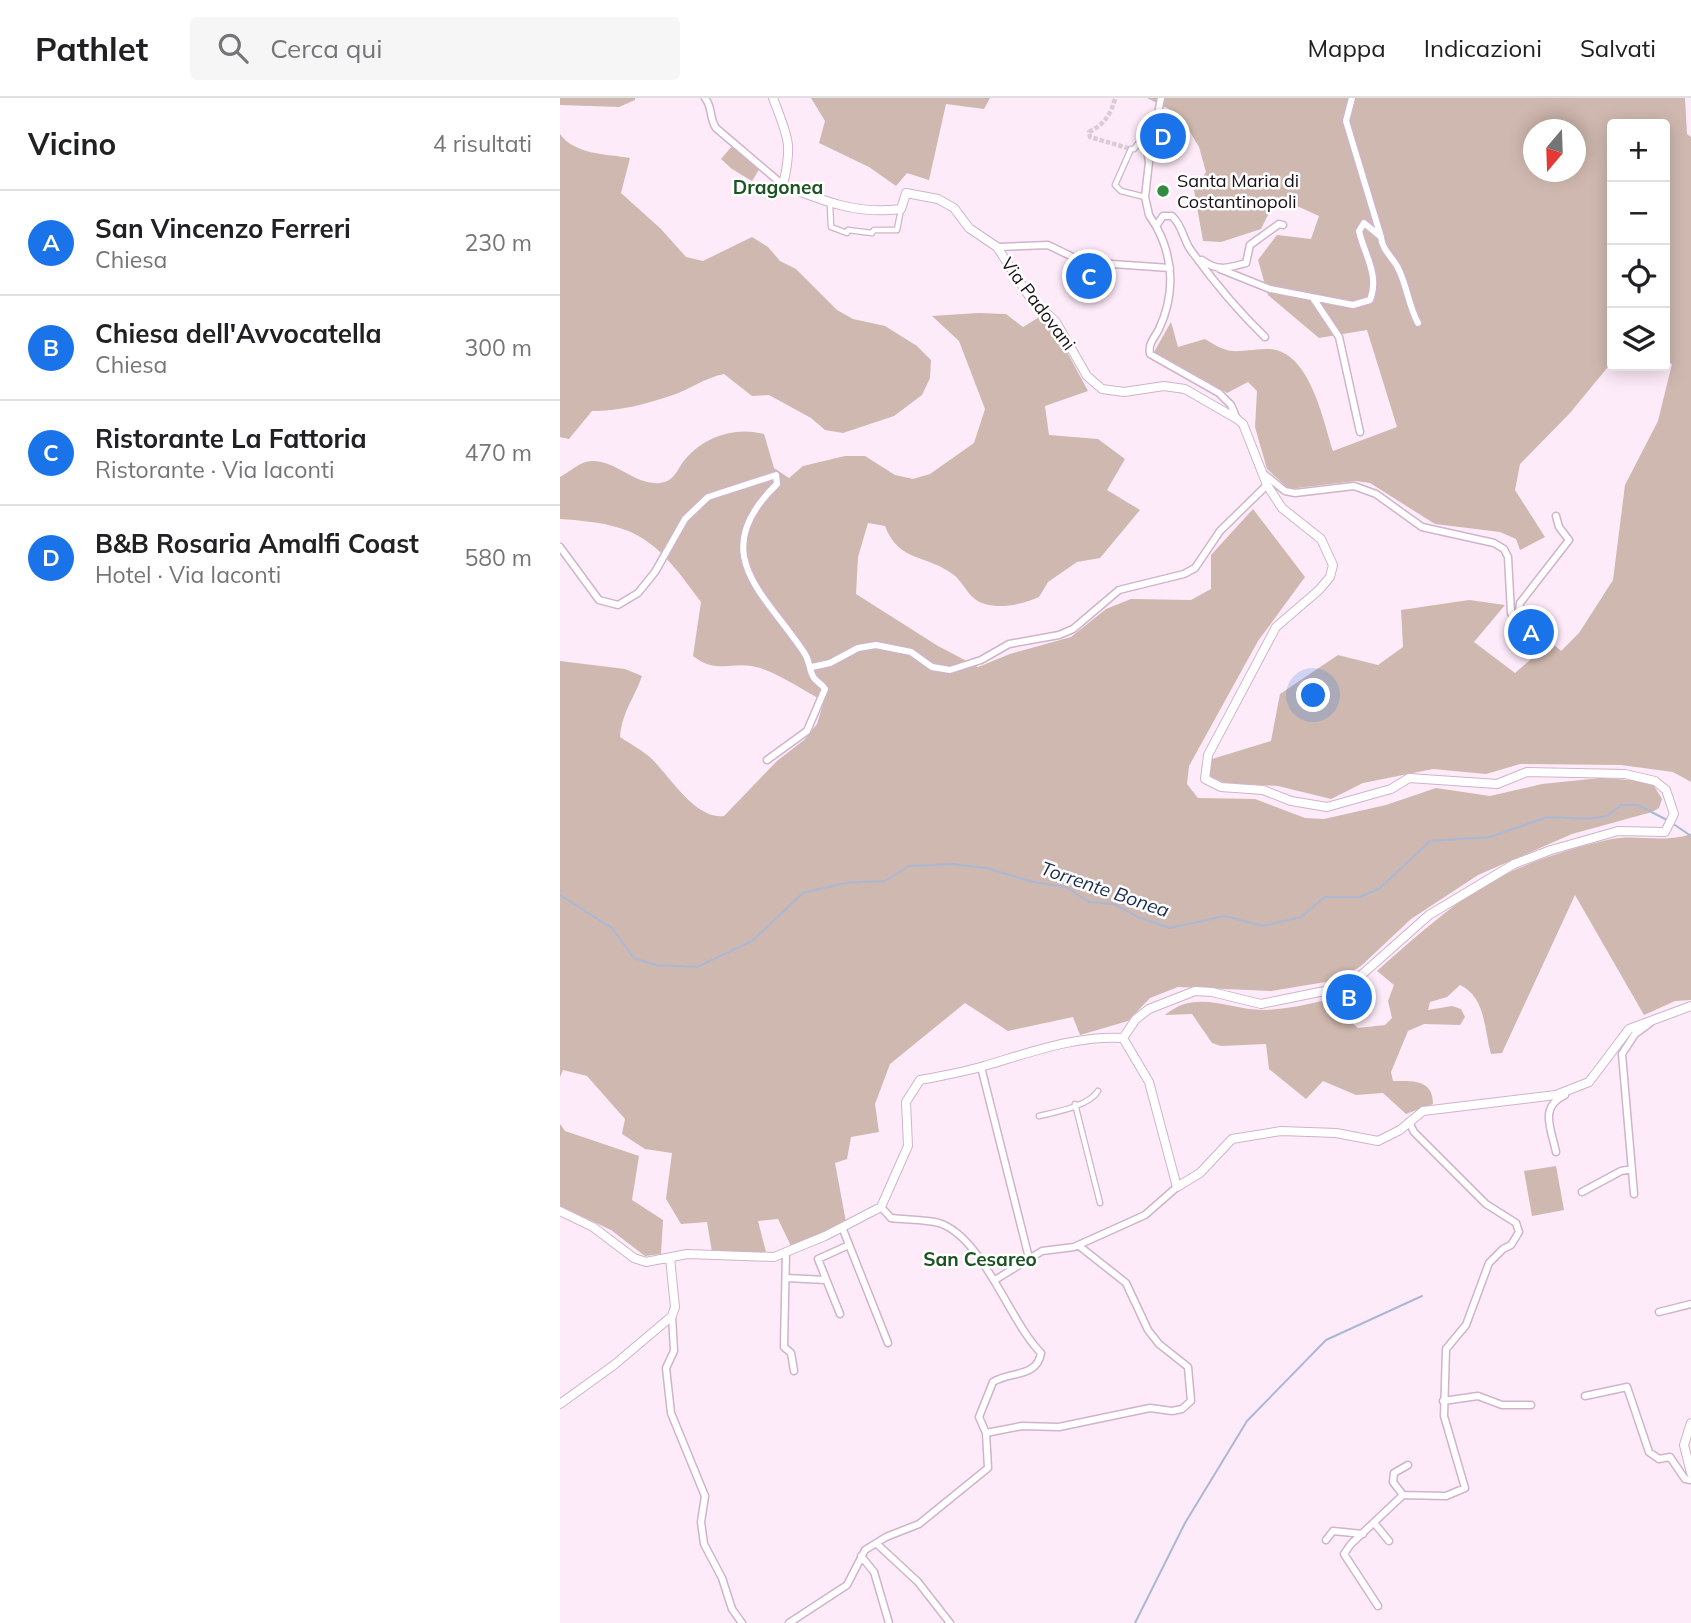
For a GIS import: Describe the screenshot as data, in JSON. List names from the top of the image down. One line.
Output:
{"streets":{"street":["Via Padovani"]},"districts":["Dragonea","San Cesareo"],"water":["Torrente Bonea"],"places":["Santa Maria di Costantinopoli"],"north":"bottom","page":{"header":"Pathlet","search":"Cerca qui","nav":["Mappa","Indicazioni","Salvati"],"heading":["Vicino","4 risultati"],"pins":["D","C","A","B"],"map_buttons":["+","−"],"list":[{"mark":"A","name":"San Vincenzo Ferreri","note":"Chiesa","value":"230 m"},{"mark":"B","name":"Chiesa dell'Avvocatella","note":"Chiesa","value":"300 m"},{"mark":"C","name":"Ristorante La Fattoria","note":"Ristorante · Via Iaconti","value":"470 m"},{"mark":"D","name":"B&B Rosaria Amalfi Coast","note":"Hotel · Via Iaconti","value":"580 m"}]}}
